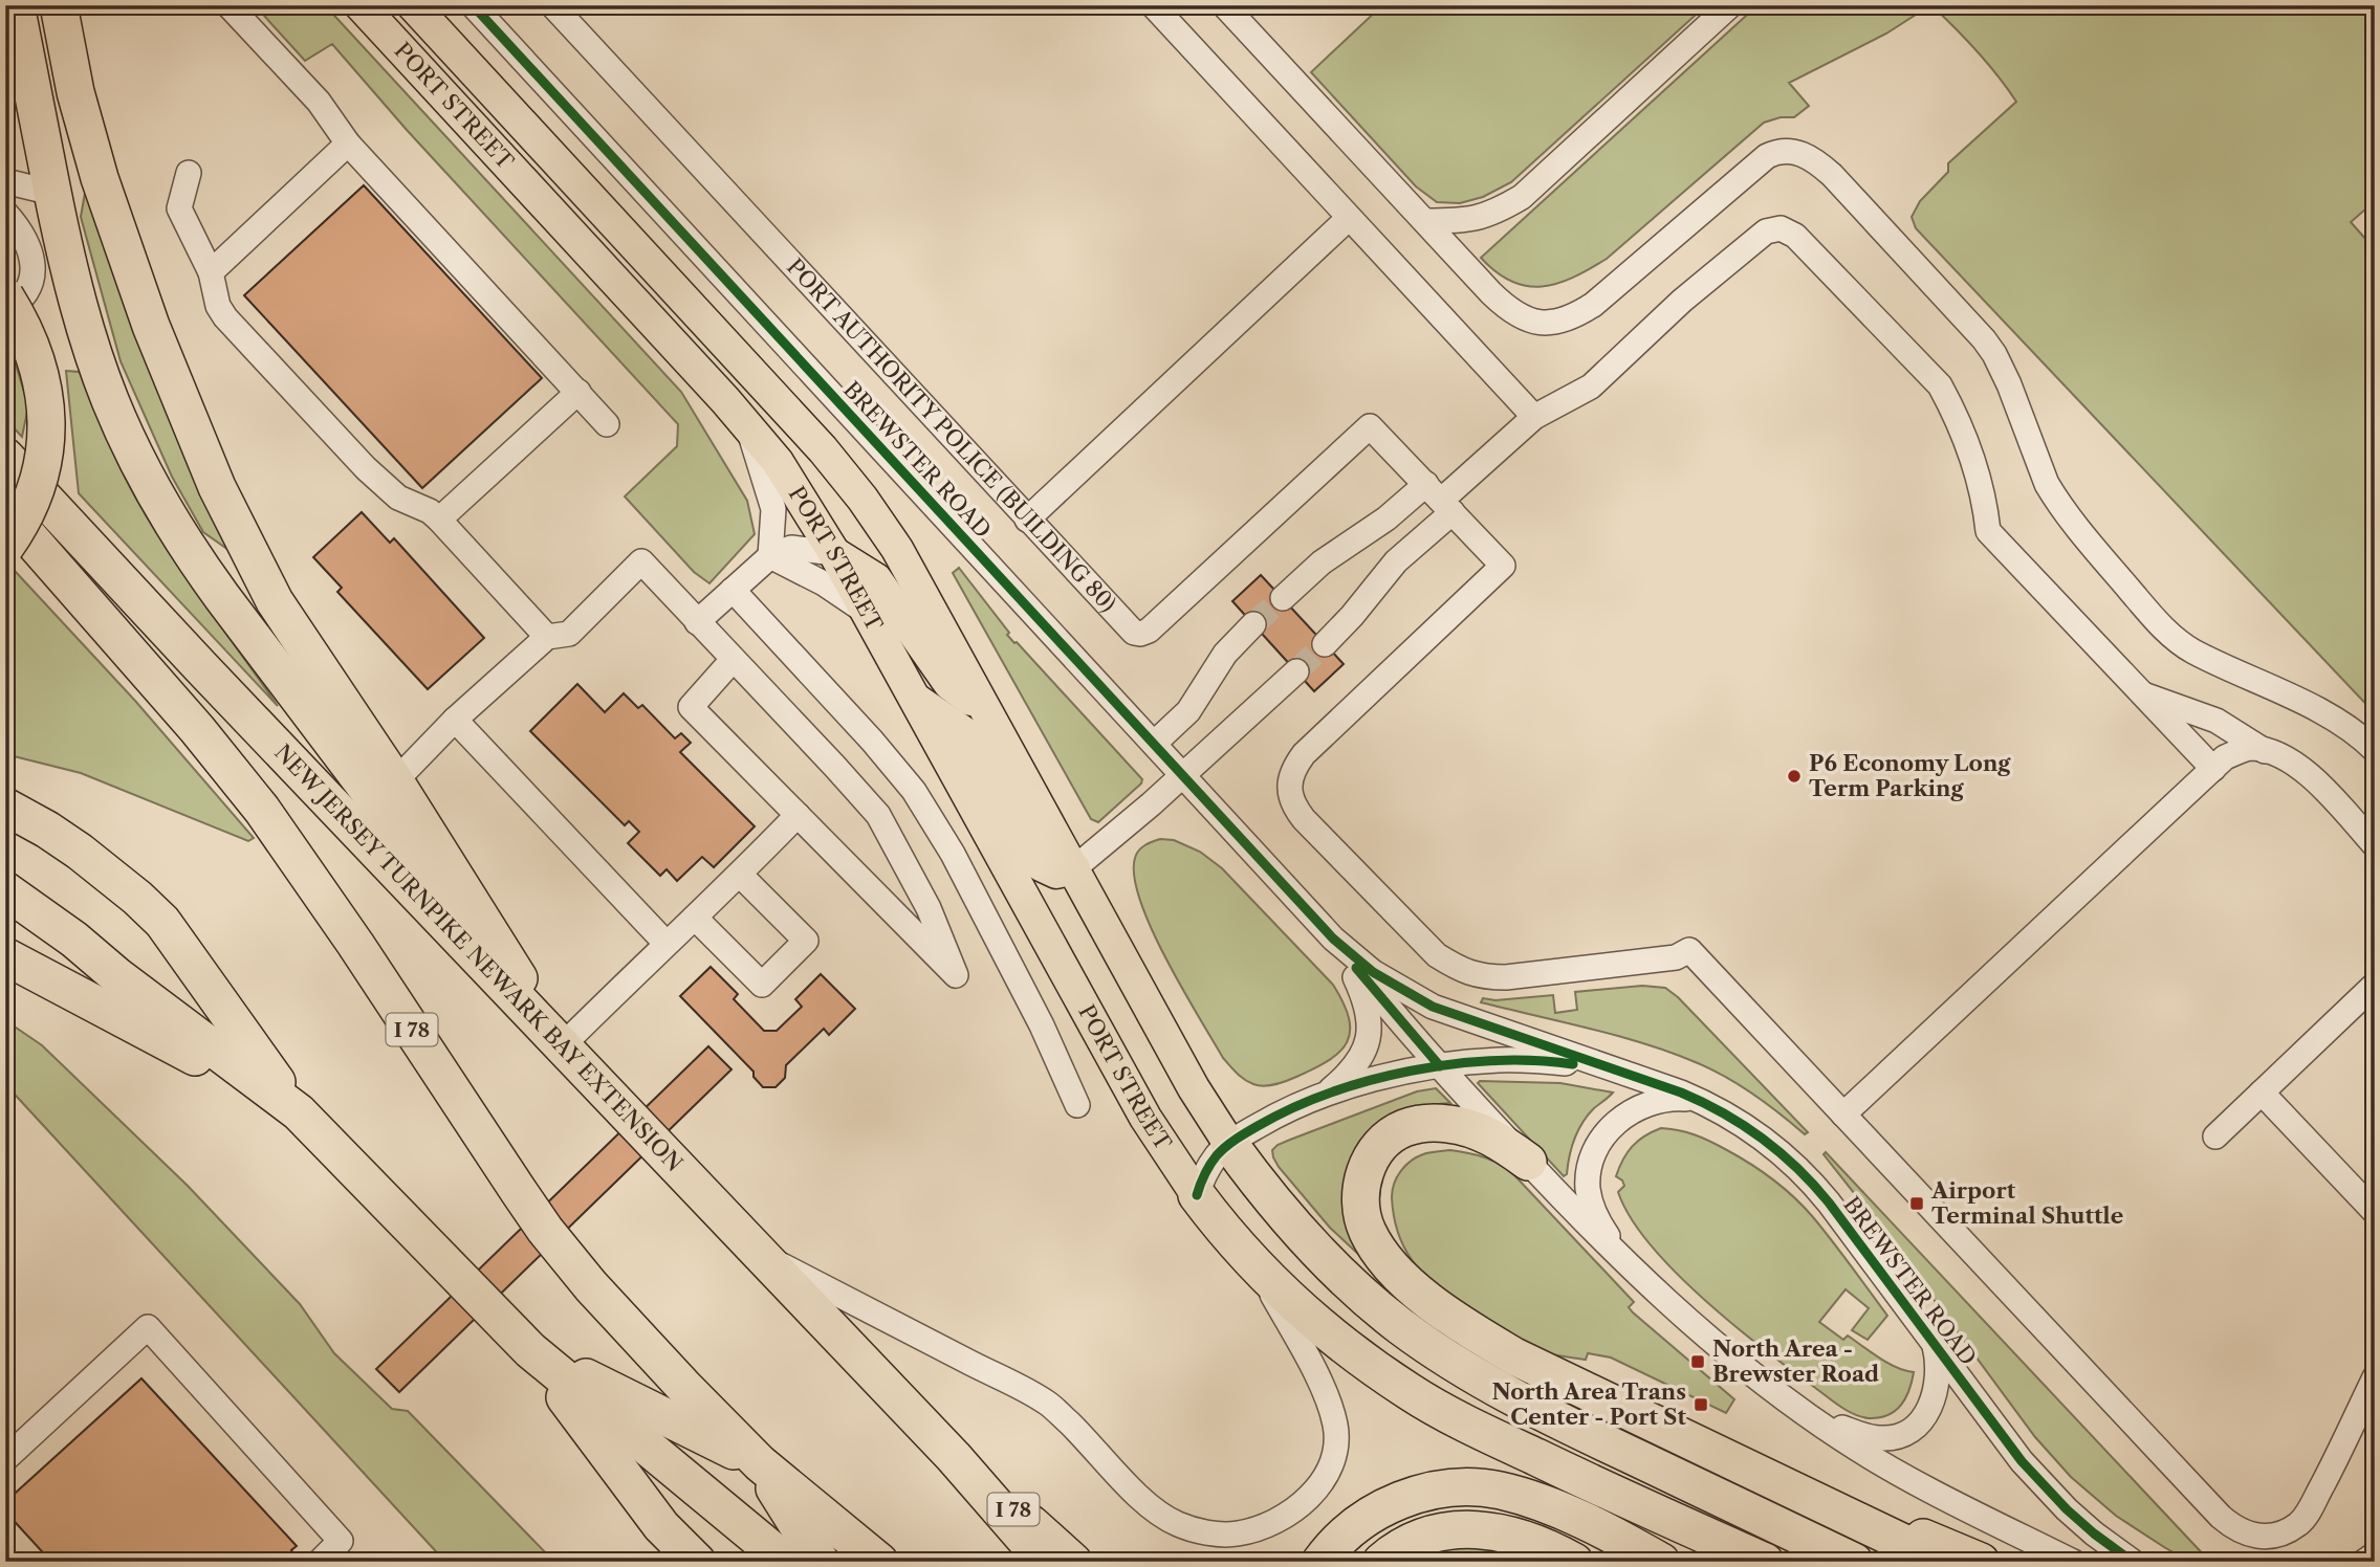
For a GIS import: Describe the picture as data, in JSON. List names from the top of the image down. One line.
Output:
{"streets":{"highway":["NEW JERSEY TURNPIKE NEWARK BAY EXTENSION","I 78"],"main road":["PORT STREET"],"street":["PORT AUTHORITY POLICE (BUILDING 80)","BREWSTER ROAD"]},"crossings":[["PORT STREET","BREWSTER ROAD"],["NEW JERSEY TURNPIKE NEWARK BAY EXTENSION","I 78"]],"places":{"other":["P6 Economy Long Term Parking"],"transit":["Airport Terminal Shuttle","North Area - Brewster Road","North Area Trans Center - Port St"]}}
